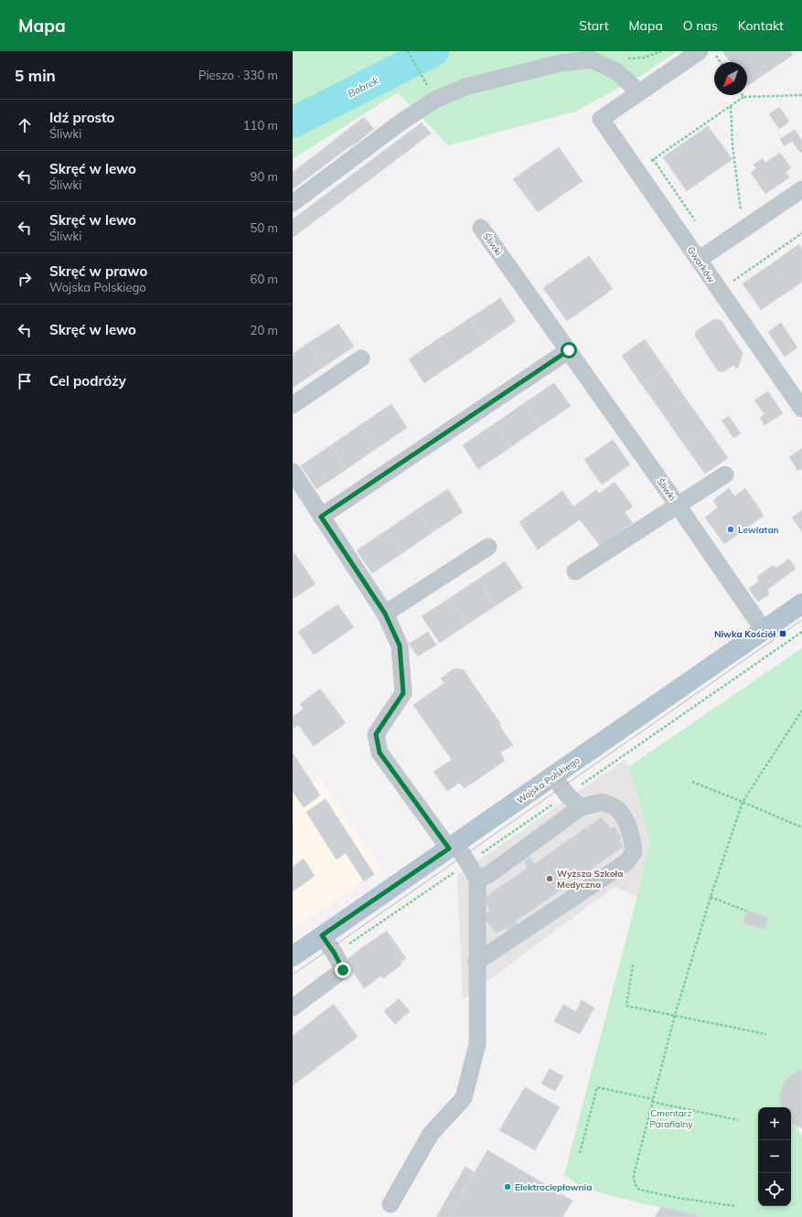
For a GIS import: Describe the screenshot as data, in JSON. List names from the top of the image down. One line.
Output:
{"streets":{"main road":["Wojska Polskiego"],"street":["Śliwki","Gwarków"]},"crossings":[["Śliwki","Wojska Polskiego"]],"water":["Bobrek"],"parks":["Cmentarz Parafialny"],"places":{"other":["Lewiatan","Wyższa Szkoła Medyczna","Elektrociepłownia"],"transit":["Niwka Kościół"]},"north":"bottom left","page":{"header":"Mapa","nav":["Start","Mapa","O nas","Kontakt"],"heading":["5 min","Pieszo · 330 m"],"list":[["Idź prosto","Śliwki","110 m"],["Skręć w lewo","Śliwki","90 m"],["Skręć w lewo","Śliwki","50 m"],["Skręć w prawo","Wojska Polskiego","60 m"],["Skręć w lewo","20 m"],"Cel podróży"],"map_buttons":["+","−"]}}
